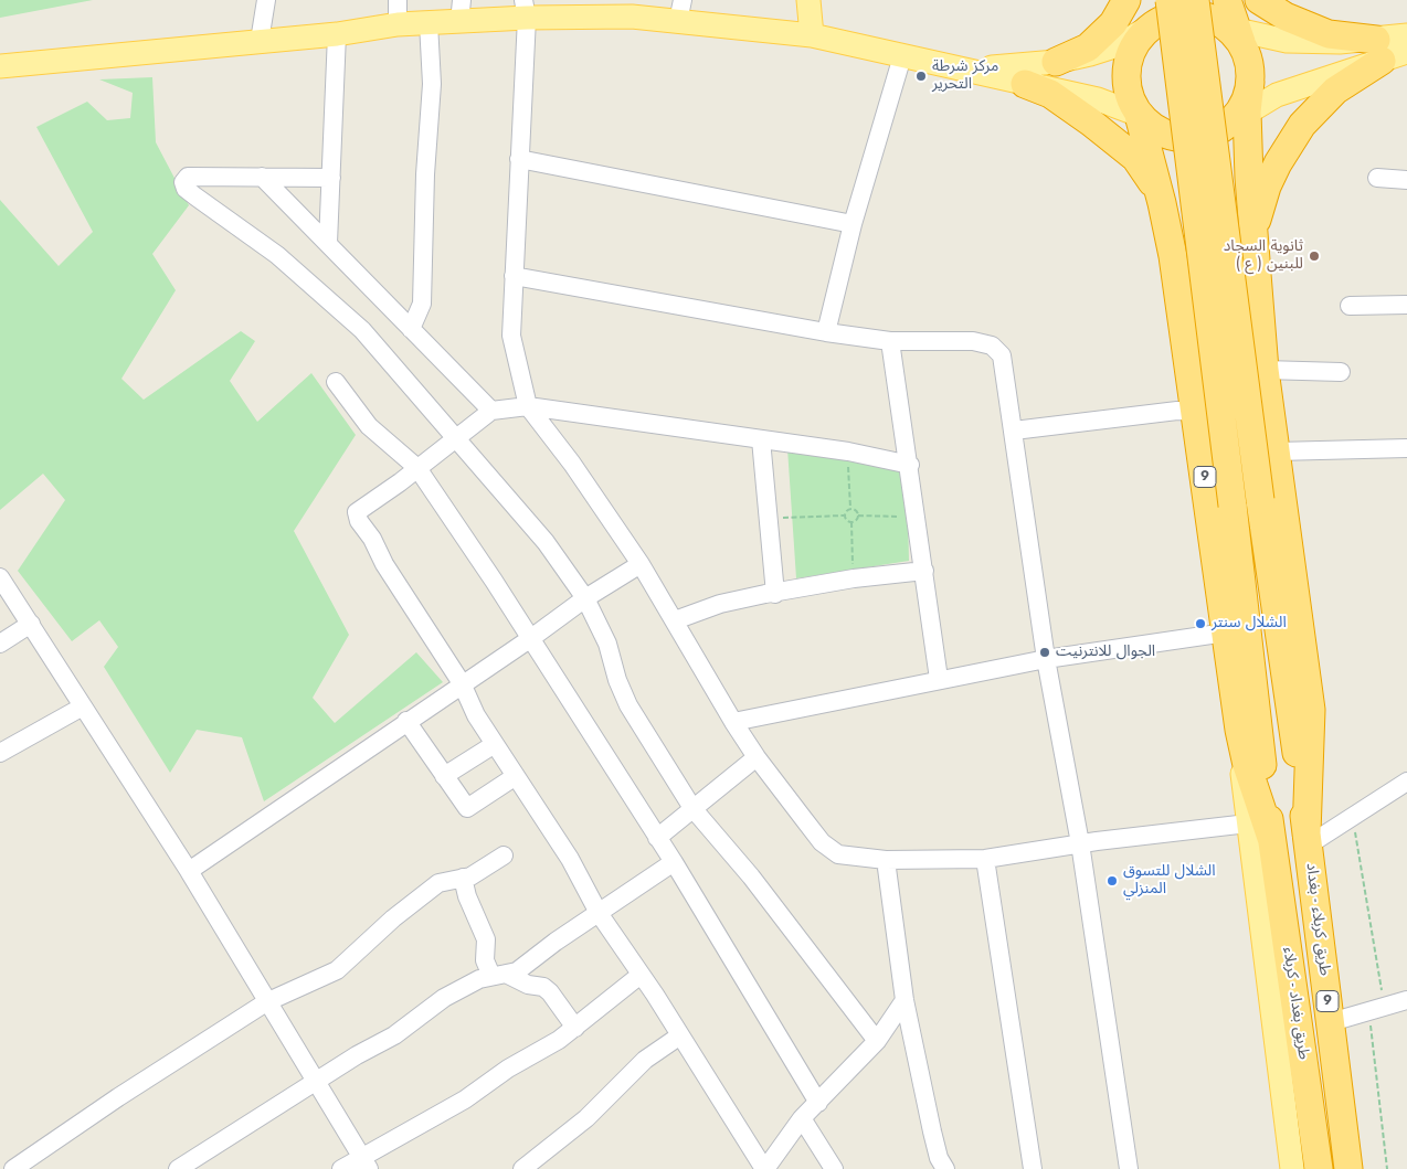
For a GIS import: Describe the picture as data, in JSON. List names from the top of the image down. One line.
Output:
{"streets":{"highway":["9","طريق كربلاء - بغداد","طريق بغداد - كربلاء"]},"crossings":[["9","طريق كربلاء - بغداد"],["9","طريق بغداد - كربلاء"]],"places":["مركز شرطة التحرير","ثانوية السجاد ( ع ) للبنين","الشلال سنتر","الجوال للانترنيت","الشلال للتسوق المنزلي"]}
